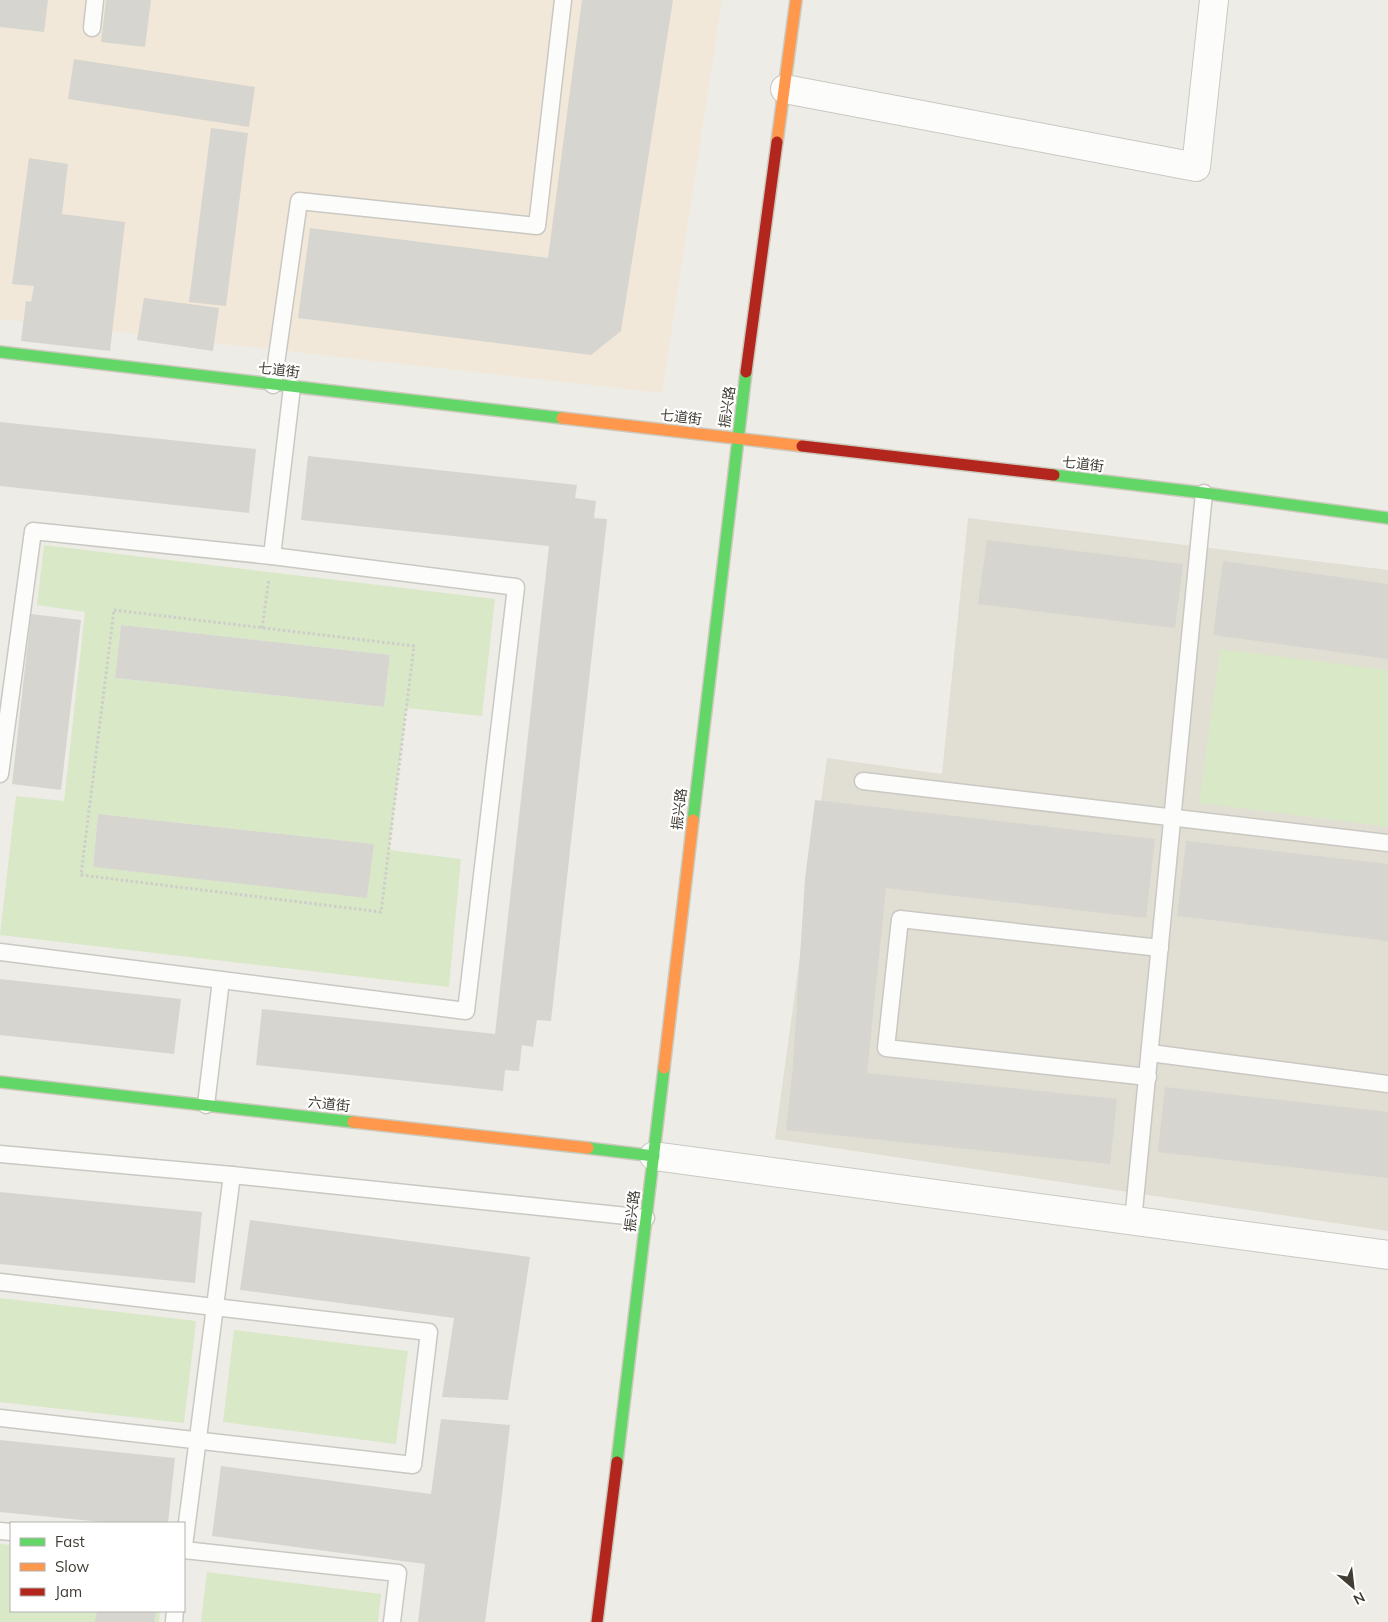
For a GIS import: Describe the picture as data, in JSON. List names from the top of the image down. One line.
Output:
{"streets":{"street":["七道街","振兴路","六道街"]},"crossings":[["七道街","振兴路"],["振兴路","六道街"]],"legend":["Fast","Slow","Jam"],"north":"bottom right"}
